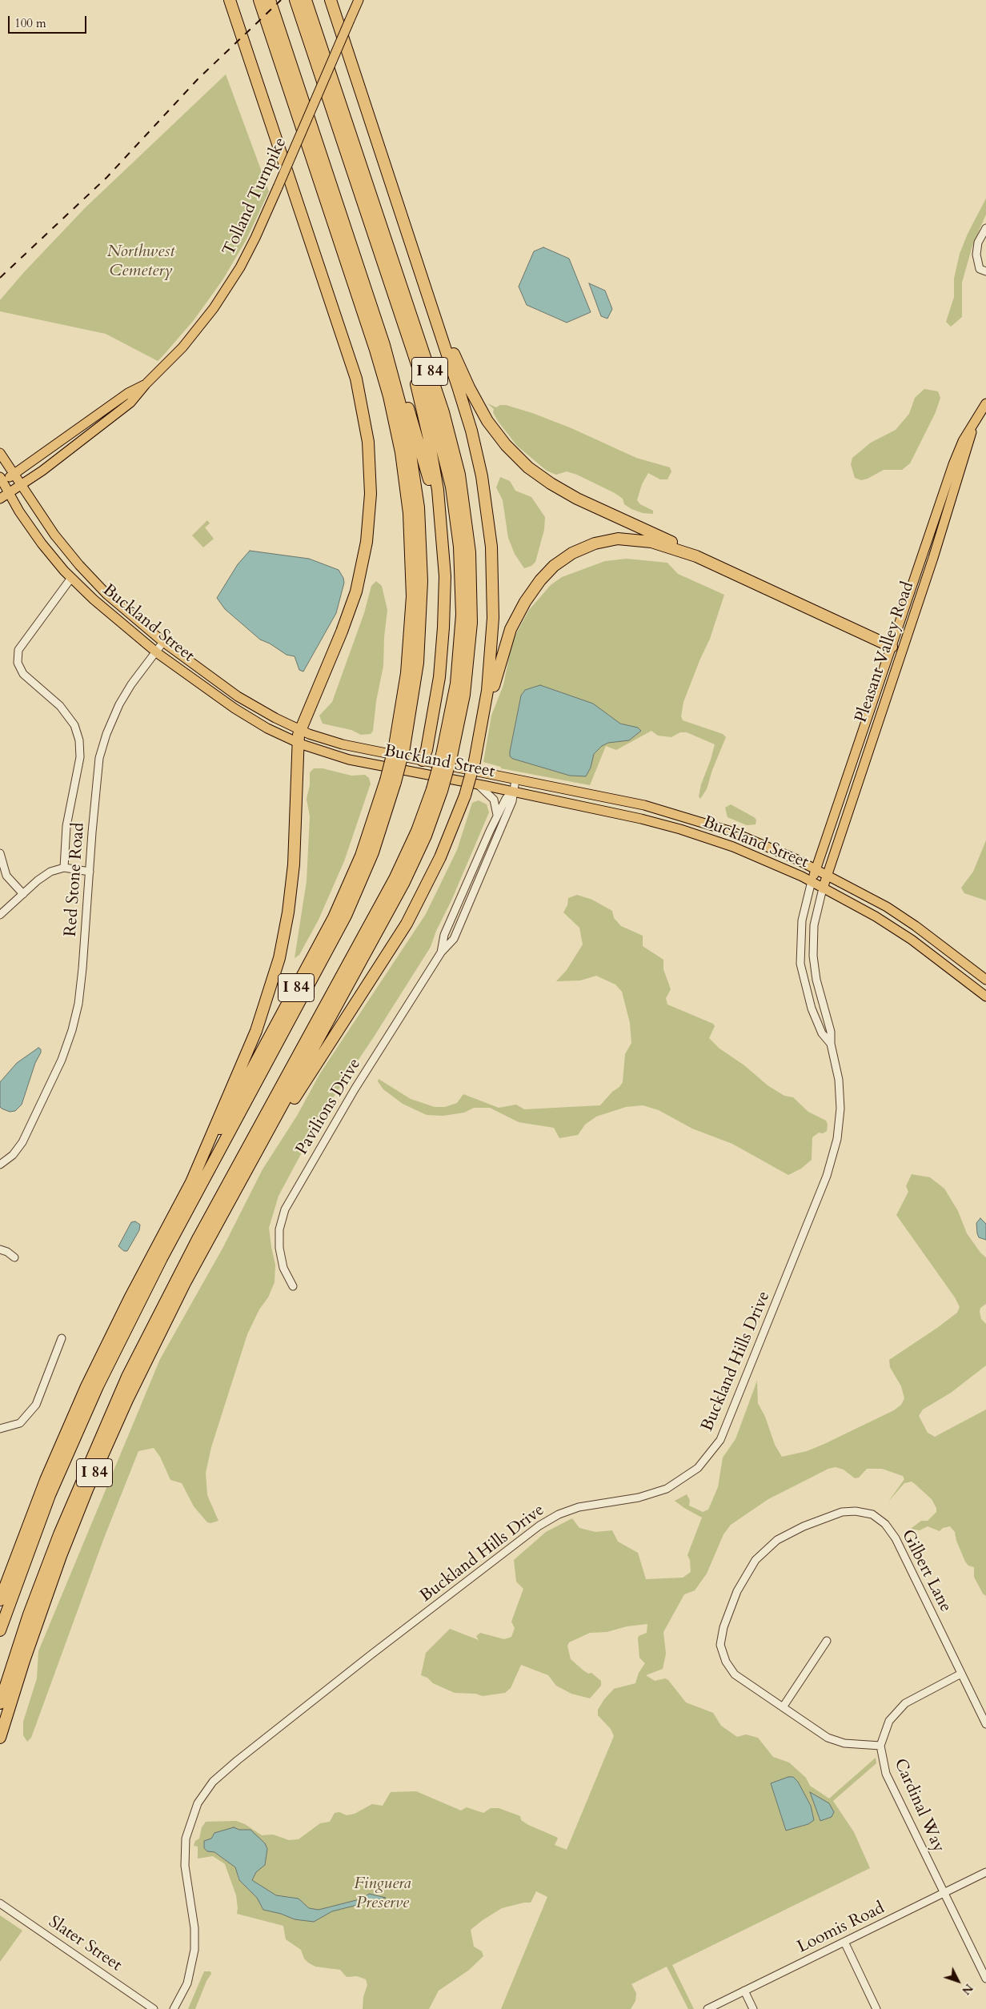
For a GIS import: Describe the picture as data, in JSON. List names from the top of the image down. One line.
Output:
{"streets":{"highway":["I 84"],"main road":["Tolland Turnpike","Buckland Street","Pleasant Valley Road"],"street":["Red Stone Road","Pavilions Drive","Buckland Hills Drive","Gilbert Lane","Cardinal Way","Loomis Road","Slater Street"]},"crossings":[["Tolland Turnpike","Buckland Street"],["Buckland Street","Pleasant Valley Road"],["Buckland Street","Red Stone Road"],["Buckland Street","Pavilions Drive"],["Buckland Street","Buckland Hills Drive"],["Pleasant Valley Road","Buckland Hills Drive"],["Gilbert Lane","Cardinal Way"],["Cardinal Way","Loomis Road"]],"parks":["Northwest Cemetery","Finguera Preserve"],"scale_bar":"100 m","north":"bottom right"}
